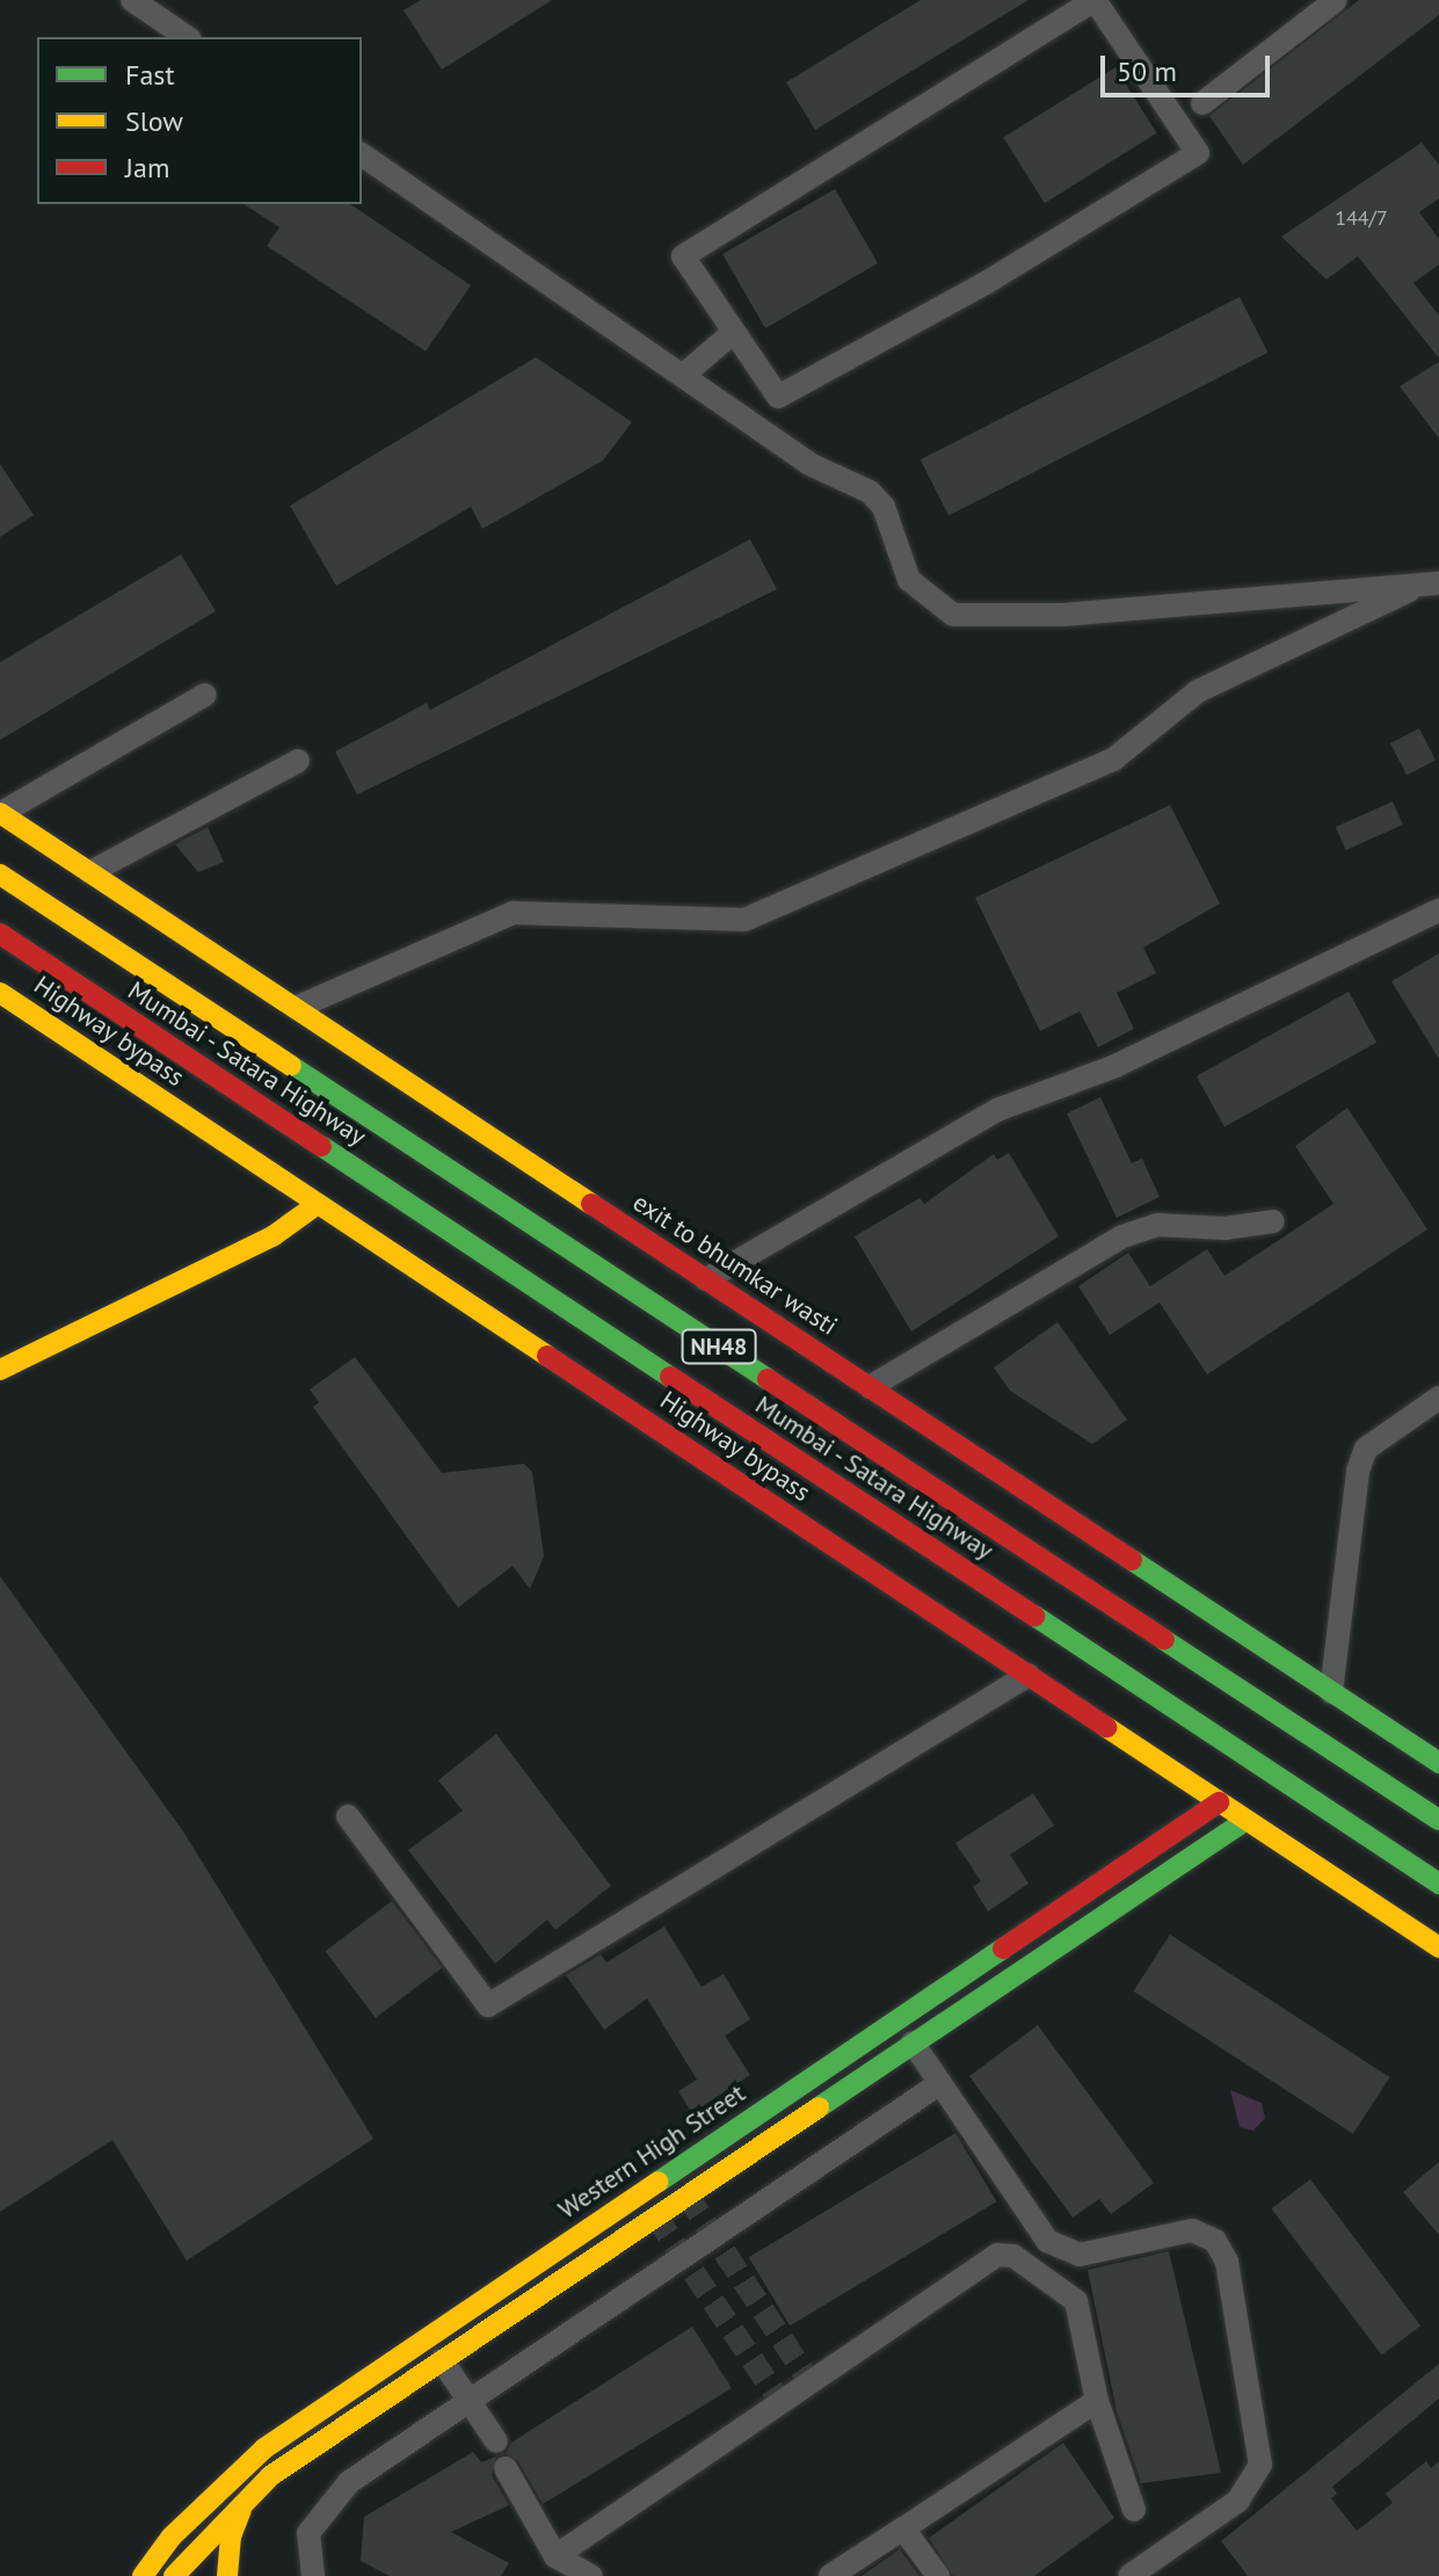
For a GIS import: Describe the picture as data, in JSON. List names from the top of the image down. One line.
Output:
{"streets":{"main road":["Highway bypass","Mumbai - Satara Highway","exit to bhumkar wasti","NH48","Western High Street"]},"crossings":[["Highway bypass","Western High Street"]],"house_numbers":["144/7"],"legend":["Fast","Slow","Jam"],"scale_bar":"50 m"}
